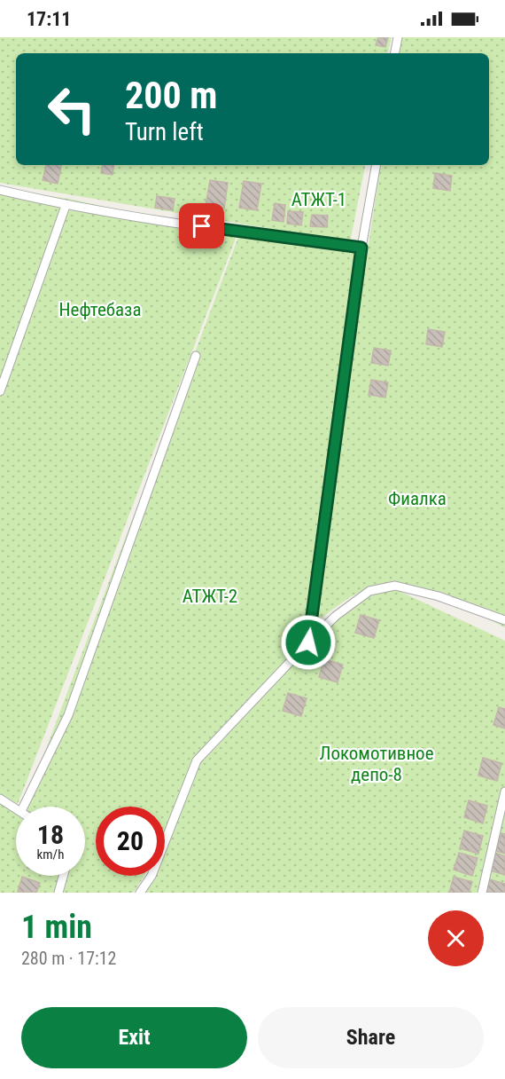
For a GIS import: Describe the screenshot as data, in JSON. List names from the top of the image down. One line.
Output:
{"parks":["АТЖТ-1","Нефтебаза","Фиалка","АТЖТ-2","Локомотивное депо-8"],"page":{"status":"17:11","turn":["200 m","Turn left"],"speed":"18 km/h","limit":"20","heading":["1 min","280 m · 17:12"],"buttons":["Exit","Share"]}}
